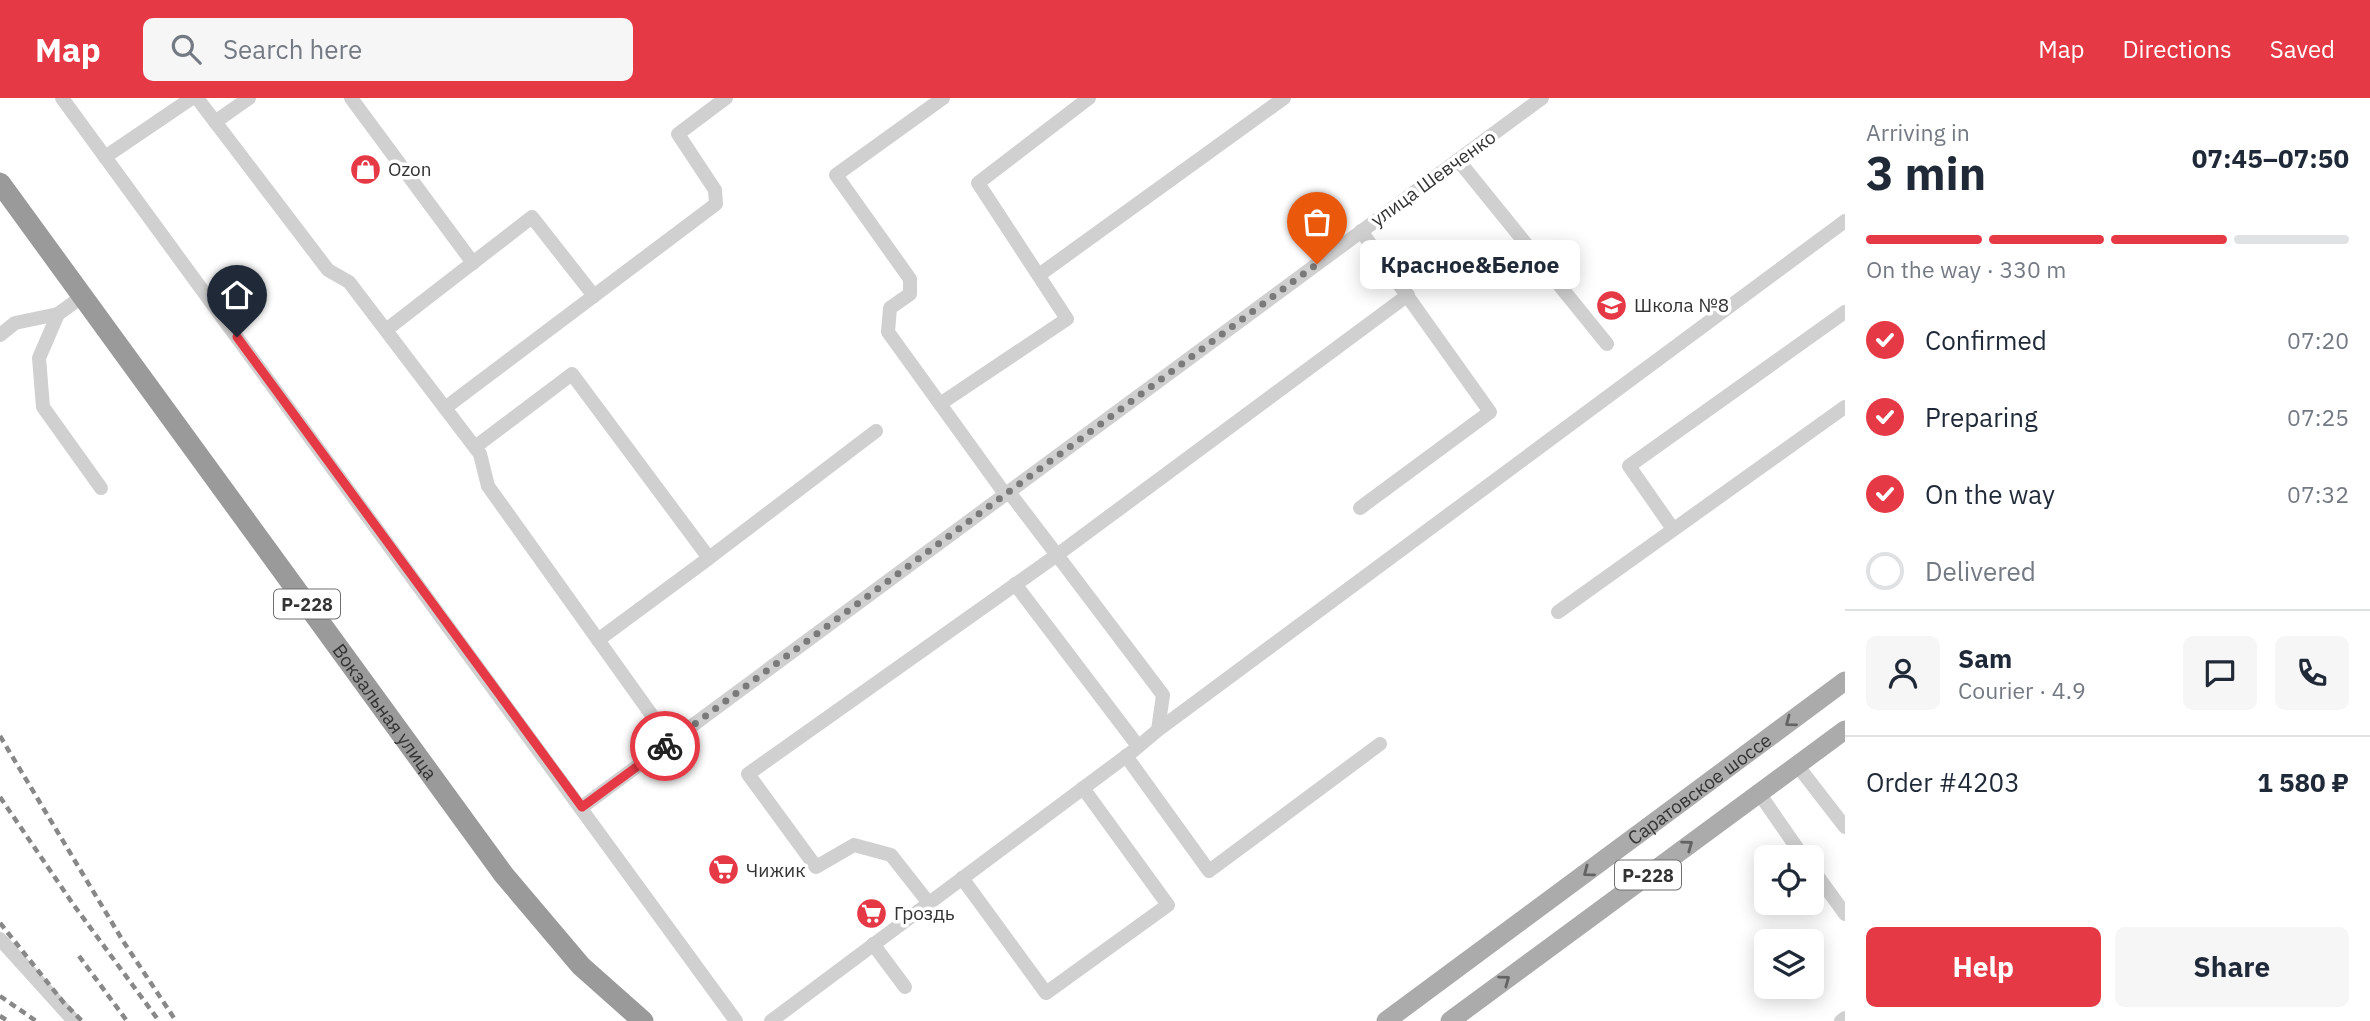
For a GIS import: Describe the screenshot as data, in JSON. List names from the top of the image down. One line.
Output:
{"streets":{"highway":["Р-228","Вокзальная улица"],"main road":["Саратовское шоссе"],"street":["улица Шевченко"]},"places":{"shop":["Ozon"],"other":["Красное&Белое"],"school or university":["Школа №8"],"supermarket":["Чижик","Гроздь"]},"page":{"header":"Map","search":"Search here","nav":["Map","Directions","Saved"],"heading":["3 min","Arriving in","07:45–07:50"],"panel":["Sam","Courier · 4.9","Order #4203","1 580 ₽"],"bar":"On the way · 330 m","bubble":"Красное&Белое","list":[["Confirmed","07:20"],["Preparing","07:25"],["On the way","07:32"],"Delivered"],"buttons":["Help","Share"]}}
